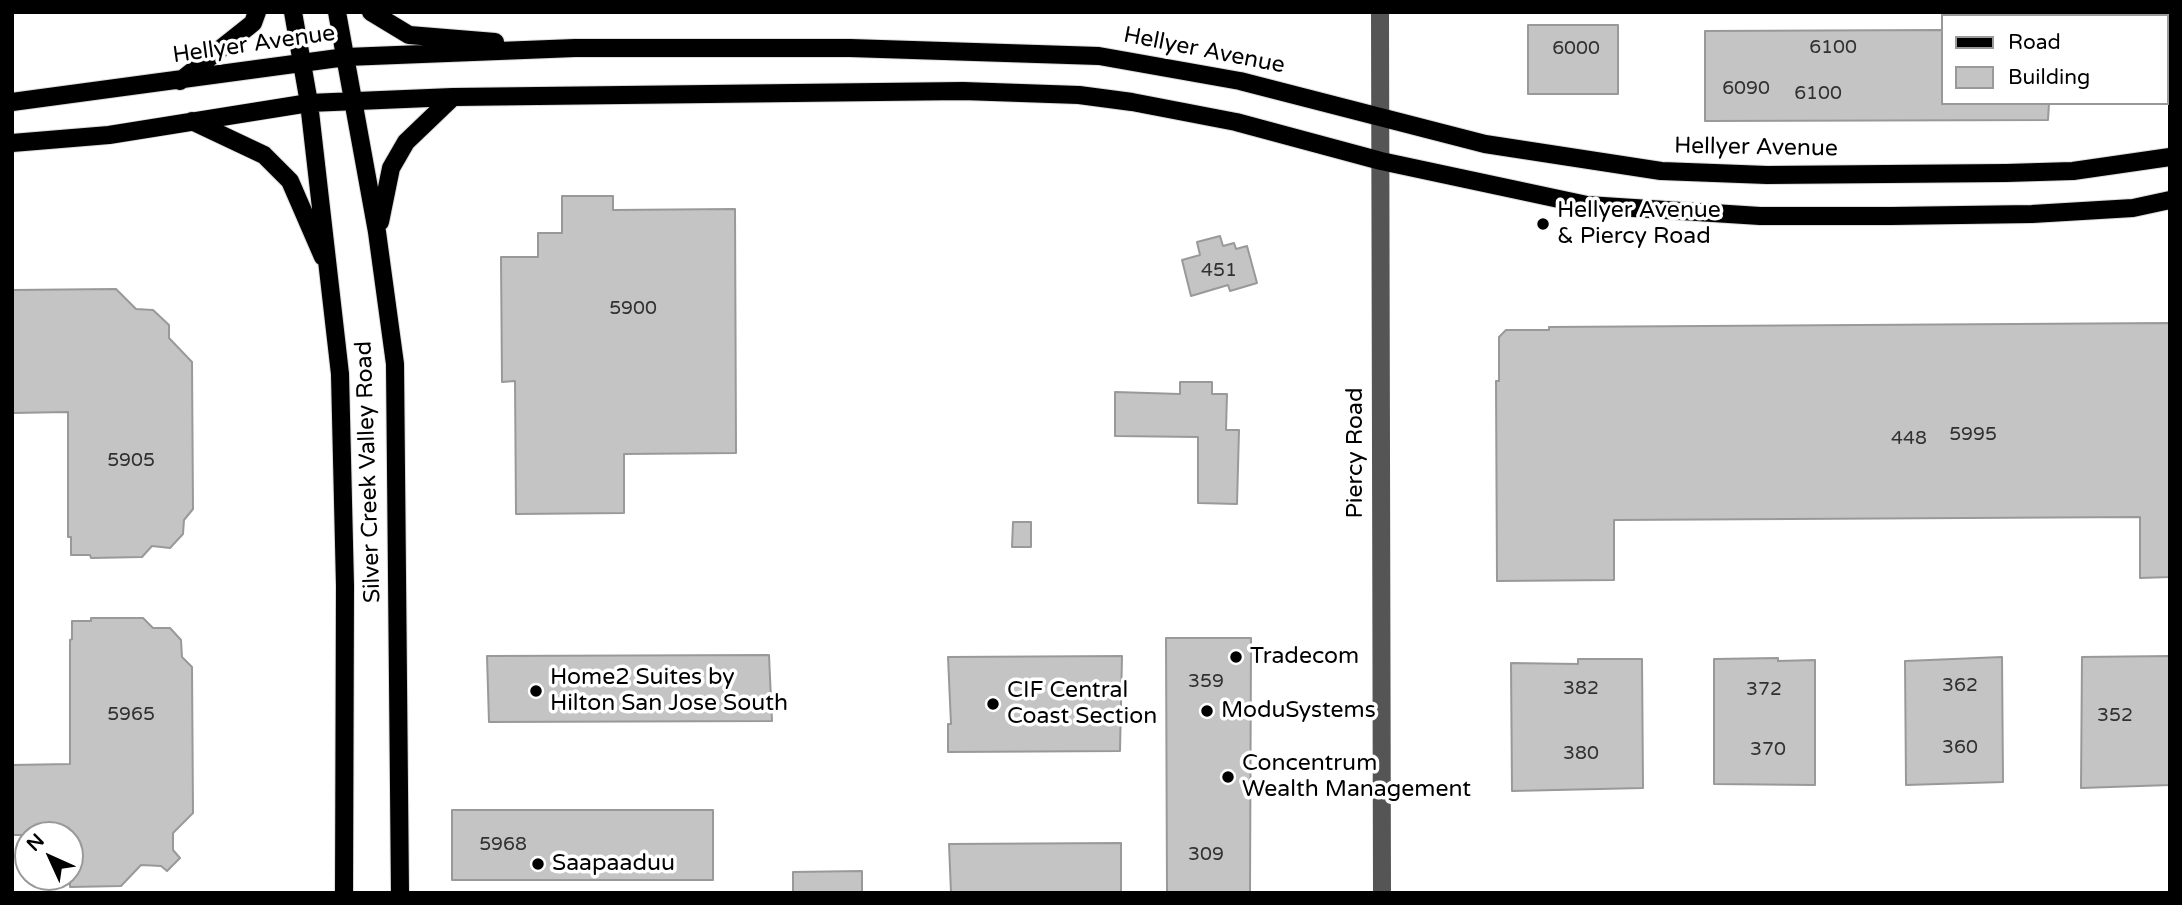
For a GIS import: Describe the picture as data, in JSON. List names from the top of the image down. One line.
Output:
{"streets":{"main road":["Hellyer Avenue","Silver Creek Valley Road"],"street":["Piercy Road"]},"crossings":[["Hellyer Avenue","Piercy Road"],["Hellyer Avenue","Silver Creek Valley Road"]],"places":["Hellyer Avenue & Piercy Road","Tradecom","Home2 Suites by Hilton San Jose South","CIF Central Coast Section","ModuSystems","Concentrum Wealth Management","Saapaaduu"],"house_numbers":["6100","6000","6090","6100","451","5900","5995","448","5905","359","362","382","372","5965","352","360","370","380","5968","309"],"legend":["Road","Building"],"north":"top left"}
